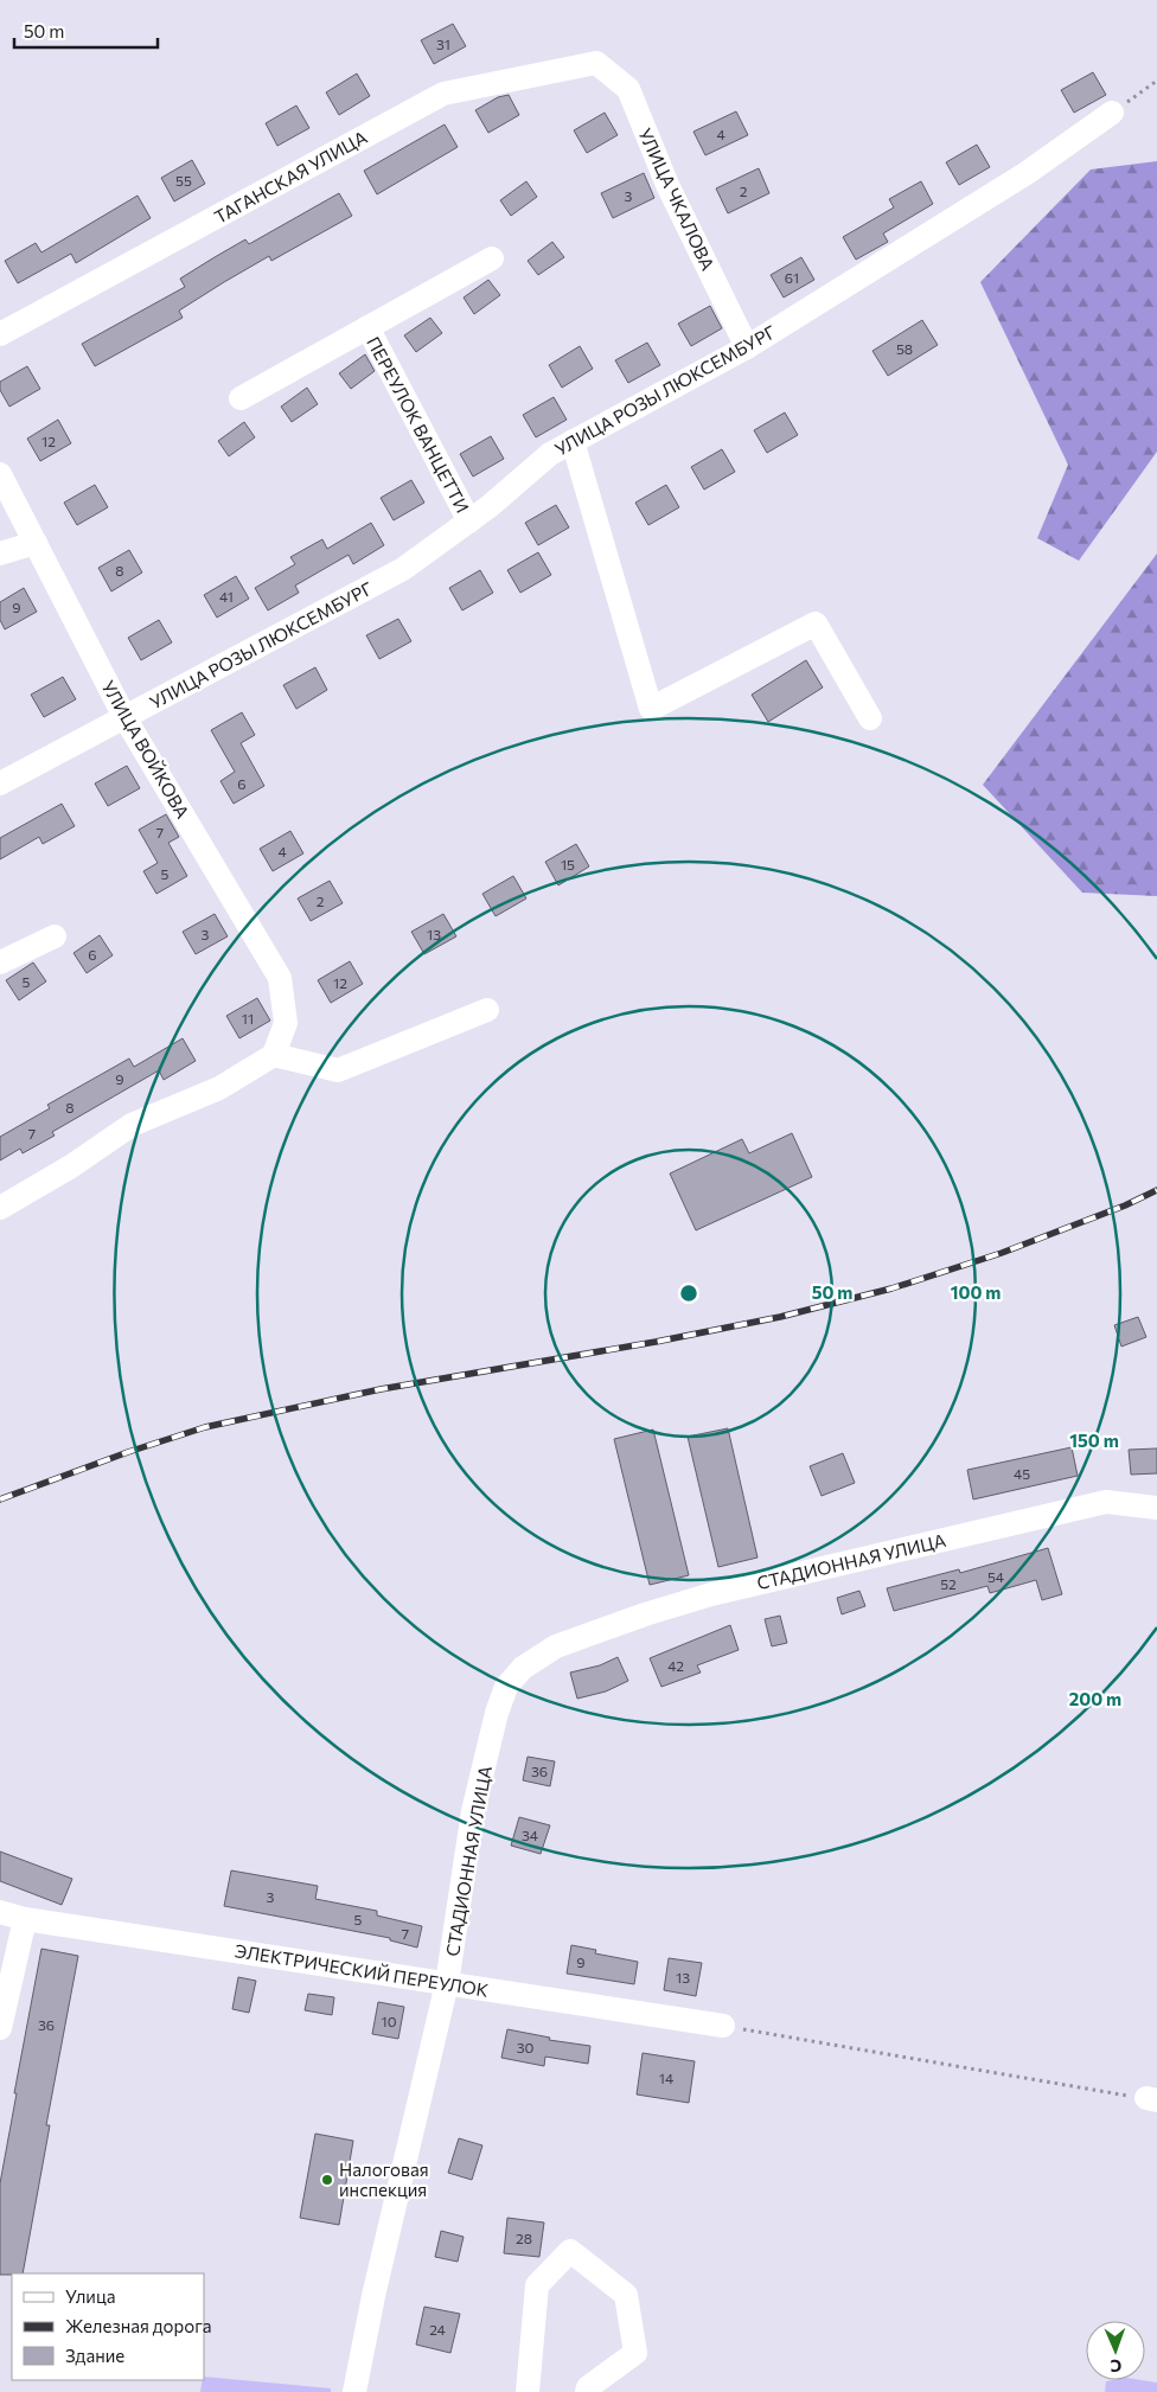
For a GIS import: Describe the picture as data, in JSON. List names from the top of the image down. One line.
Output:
{"streets":{"street":["ТАГАНСКАЯ УЛИЦА","УЛИЦА ЧКАЛОВА","УЛИЦА РОЗЫ ЛЮКСЕМБУРГ","ПЕРЕУЛОК ВАНЦЕТТИ","УЛИЦА ВОЙКОВА","СТАДИОННАЯ УЛИЦА","ЭЛЕКТРИЧЕСКИЙ ПЕРЕУЛОК"]},"crossings":[["ТАГАНСКАЯ УЛИЦА","УЛИЦА ЧКАЛОВА"],["УЛИЦА ЧКАЛОВА","УЛИЦА РОЗЫ ЛЮКСЕМБУРГ"],["УЛИЦА РОЗЫ ЛЮКСЕМБУРГ","ПЕРЕУЛОК ВАНЦЕТТИ"],["УЛИЦА РОЗЫ ЛЮКСЕМБУРГ","УЛИЦА ВОЙКОВА"],["СТАДИОННАЯ УЛИЦА","ЭЛЕКТРИЧЕСКИЙ ПЕРЕУЛОК"]],"places":["Налоговая инспекция"],"house_numbers":["31","4","55","2","3","61","58","12","8","41","9","6","7","4","15","5","2","3","13","6","5","12","11","9","8","7","45","54","52","42","36","34","3","5","7","9","13","10","36","30","14","28","24"],"legend":["Улица","Железная дорога","Здание"],"scale_bar":"50 m","north":"bottom","rings":["50 m","100 m","150 m","200 m"]}
